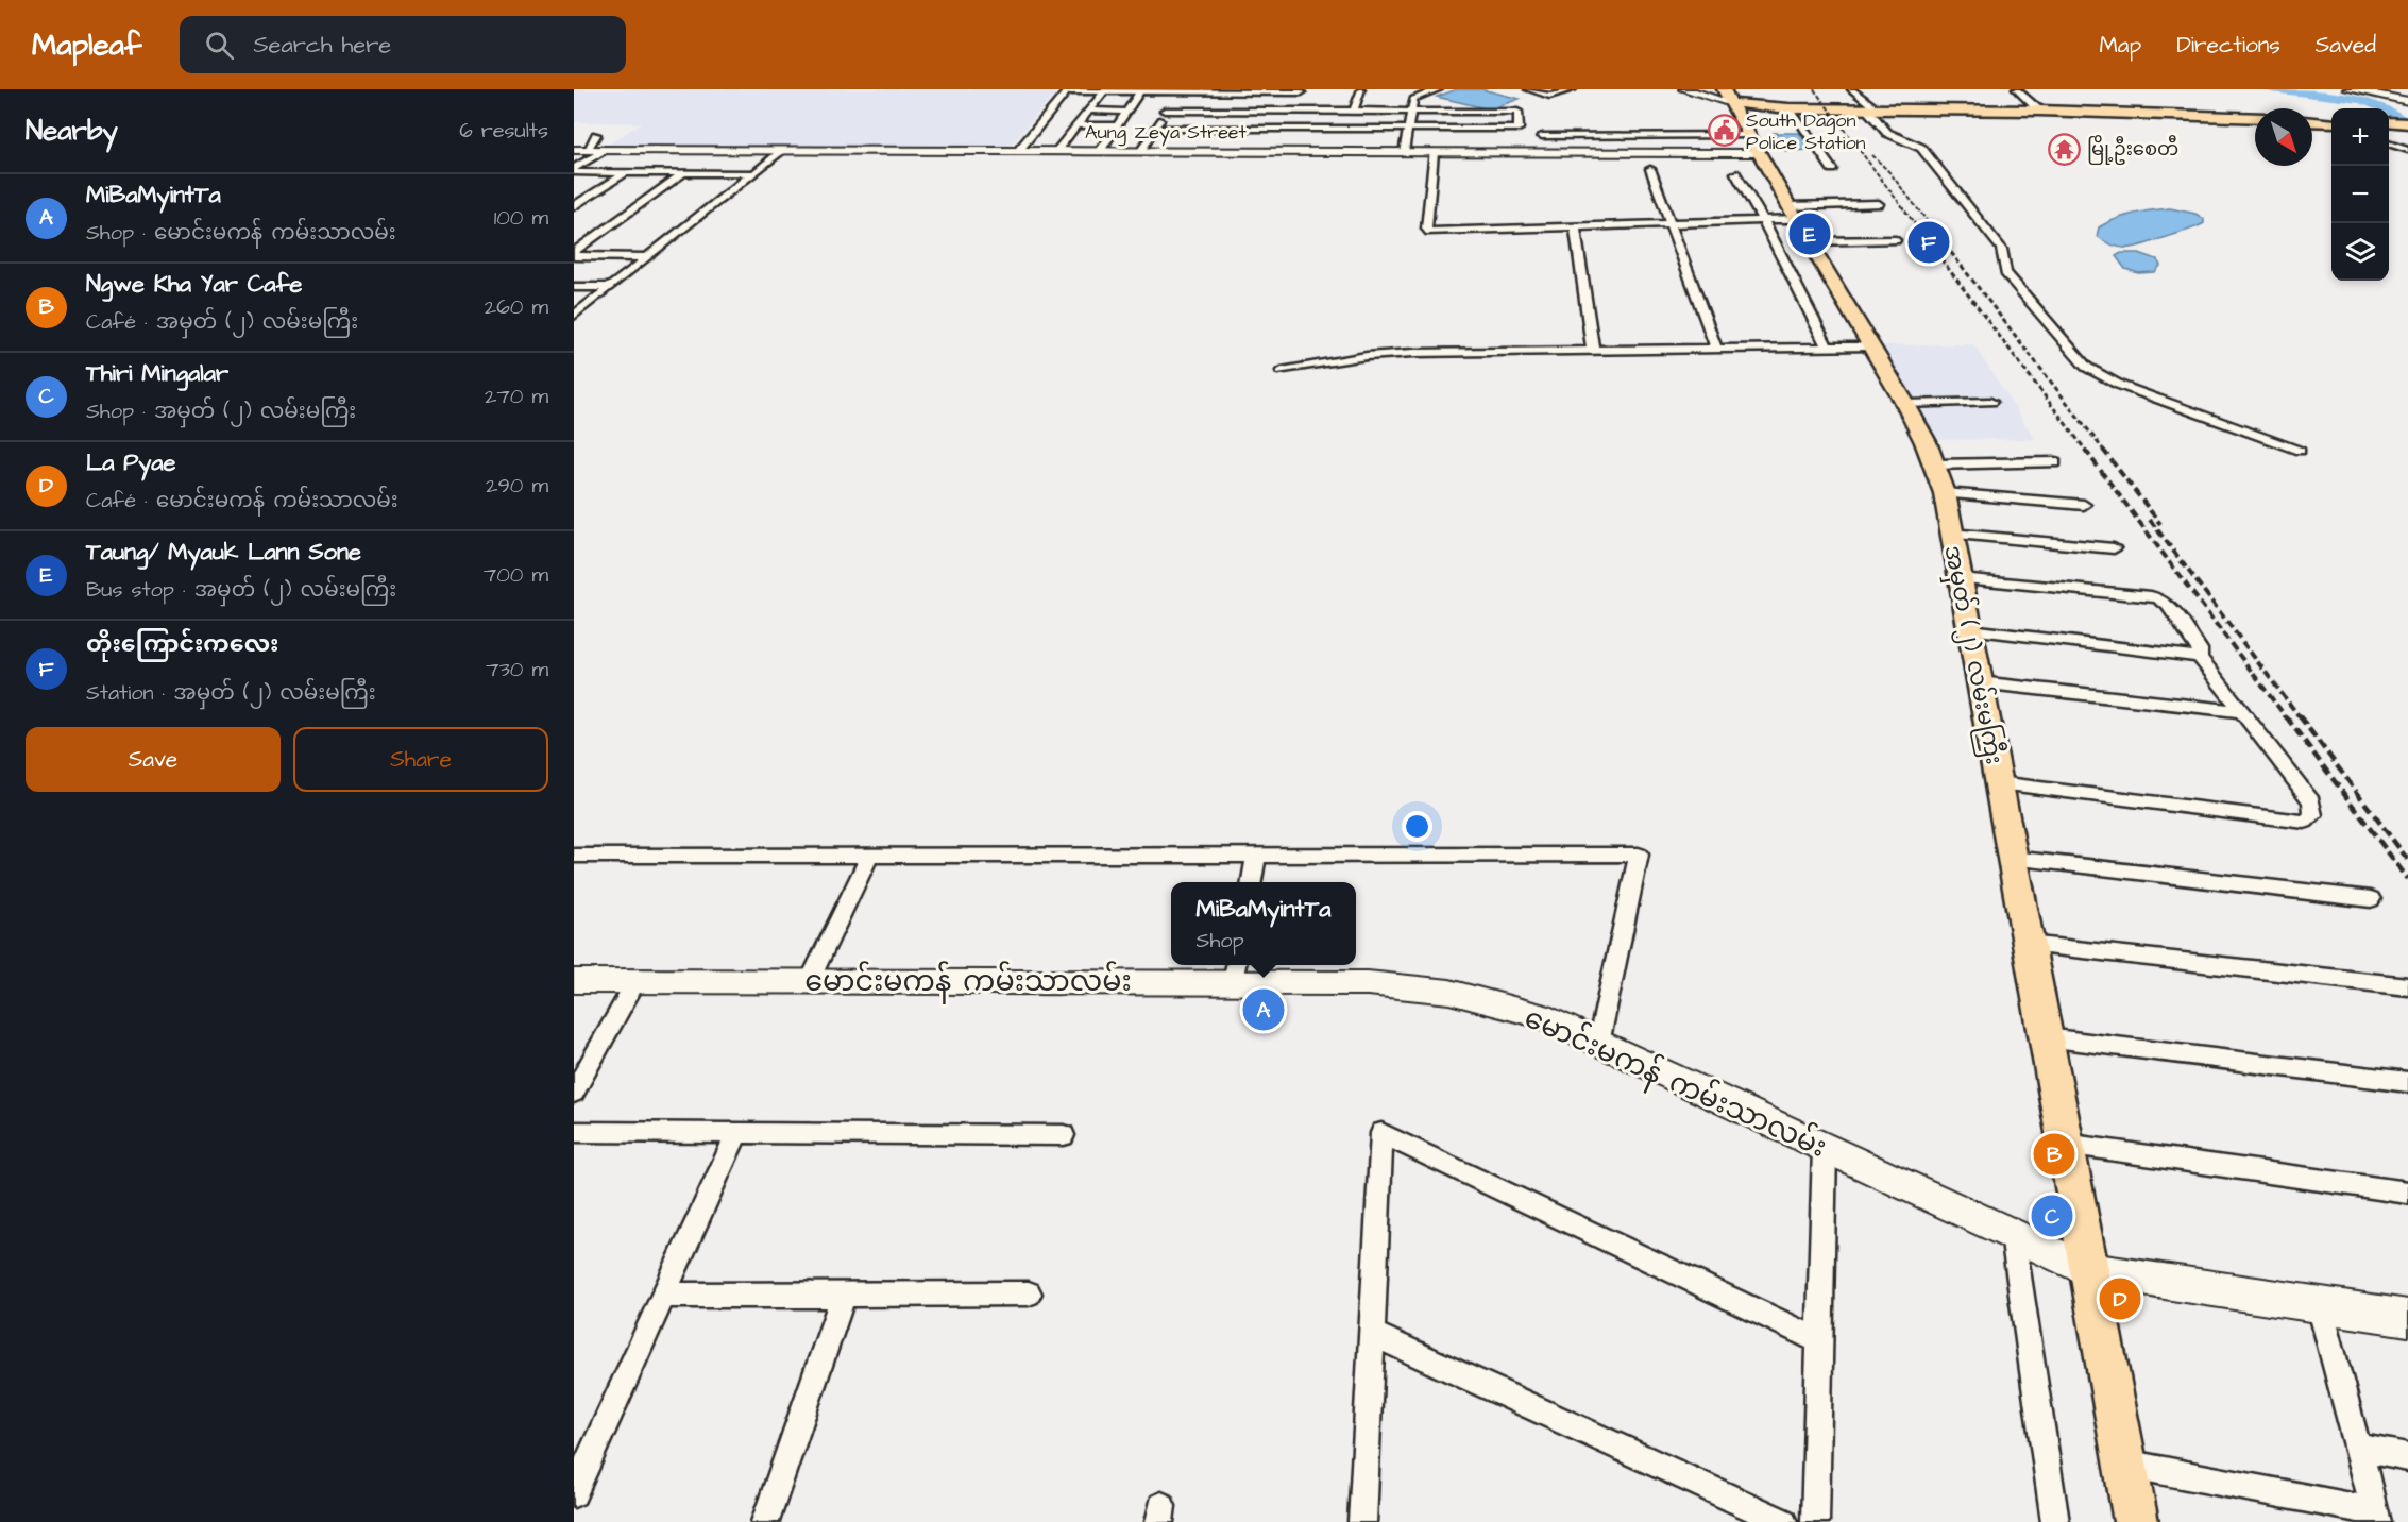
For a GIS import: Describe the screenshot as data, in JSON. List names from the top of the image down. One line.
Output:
{"streets":{"main road":["အမှတ် (၂) လမ်းမကြီး"],"street":["Aung Zeya Street","မောင်းမကန် ကမ်းသာလမ်း"]},"crossings":[["Aung Zeya Street","အမှတ် (၂) လမ်းမကြီး"],["အမှတ် (၂) လမ်းမကြီး","မောင်းမကန် ကမ်းသာလမ်း"]],"places":{"public building":["South Dagon Police Station"],"temple":["မြို့ဦးစေတီ"]},"north":"bottom right","page":{"header":"Mapleaf","search":"Search here","nav":["Map","Directions","Saved"],"heading":["Nearby","6 results"],"map_buttons":["+","−"],"list":[{"mark":"A","name":"MiBaMyintTa","note":"Shop · မောင်းမကန် ကမ်းသာလမ်း","value":"100 m"},{"mark":"B","name":"Ngwe Kha Yar Cafe","note":"Café · အမှတ် (၂) လမ်းမကြီး","value":"260 m"},{"mark":"C","name":"Thiri Mingalar","note":"Shop · အမှတ် (၂) လမ်းမကြီး","value":"270 m"},{"mark":"D","name":"La Pyae","note":"Café · မောင်းမကန် ကမ်းသာလမ်း","value":"290 m"},{"mark":"E","name":"Taung/ Myauk Lann Sone","note":"Bus stop · အမှတ် (၂) လမ်းမကြီး","value":"700 m"},{"mark":"F","name":"တိုးကြောင်းကလေး","note":"Station · အမှတ် (၂) လမ်းမကြီး","value":"730 m"}],"pins":["E","F","A","B","C","D"],"buttons":["Save","Share"],"popup":["MiBaMyintTa","Shop"]}}
